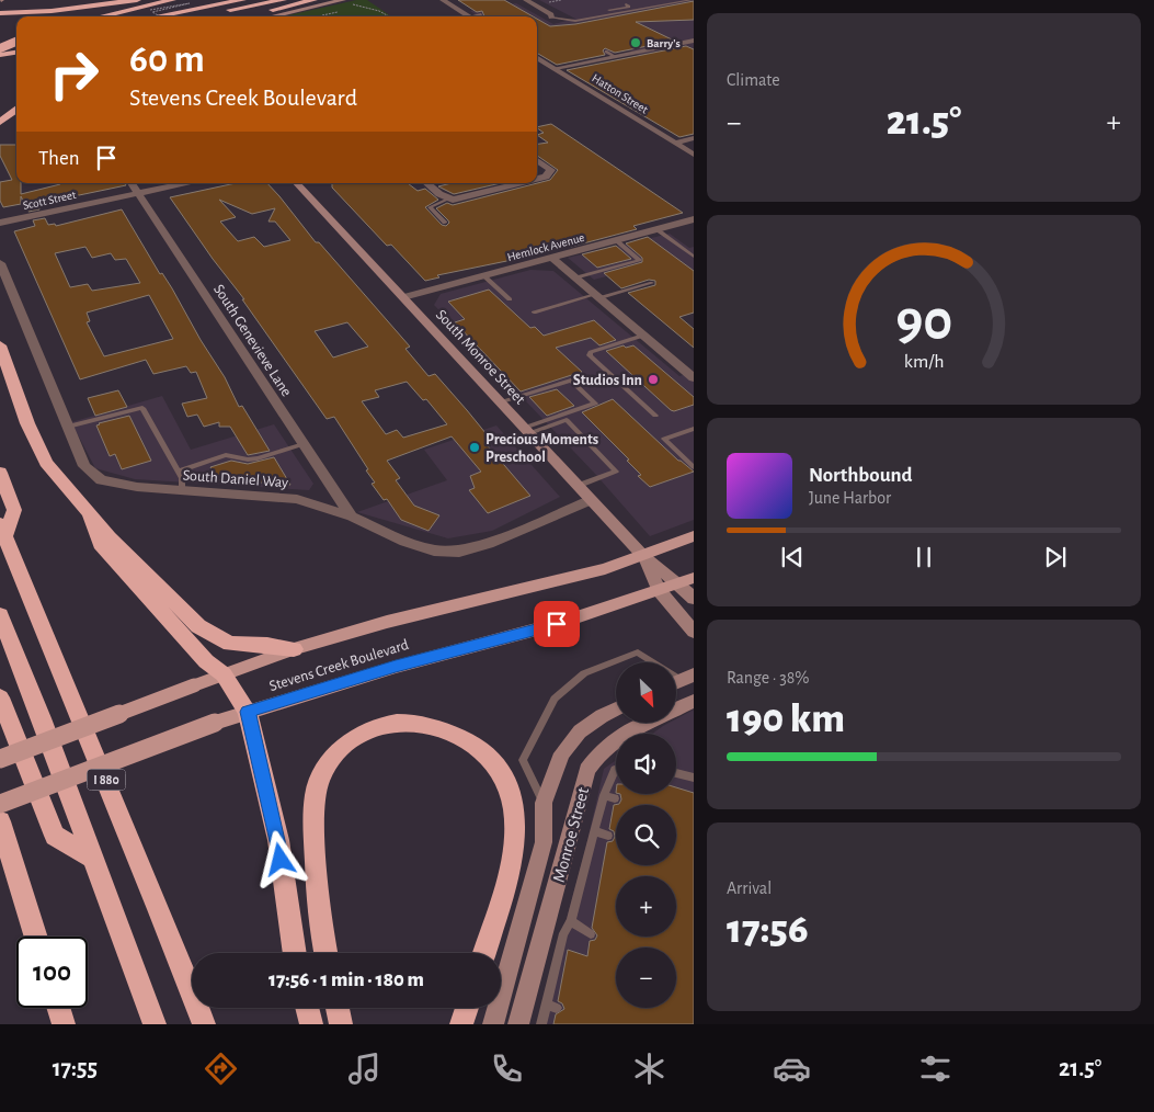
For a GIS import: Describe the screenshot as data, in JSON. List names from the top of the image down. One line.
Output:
{"streets":{"highway":["I 880"],"main road":["South Monroe Street","Stevens Creek Boulevard","Monroe Street"],"street":["Hatton Street","Scott Street","Hemlock Avenue","South Genevieve Lane","South Daniel Way"]},"crossings":[["Scott Street","South Genevieve Lane"],["Hemlock Avenue","South Monroe Street"],["South Genevieve Lane","South Daniel Way"],["South Monroe Street","South Daniel Way"],["South Monroe Street","Stevens Creek Boulevard"]],"places":["Barry's","Studios Inn","Precious Moments Preschool"],"north":"bottom right","page":{"tile":["Climate",["Range · 38%","190 km"],["Arrival","17:56"]],"turn":["60 m","Stevens Creek Boulevard"],"heat":["−","21.5°","+"],"then":"Then","song":["Northbound","June Harbor"],"map_buttons":["+","−"],"limit":"100","trip":"17:56 · 1 min · 180 m","tabs":["17:55","21.5°"],"gauge":["90","km/h"]}}
